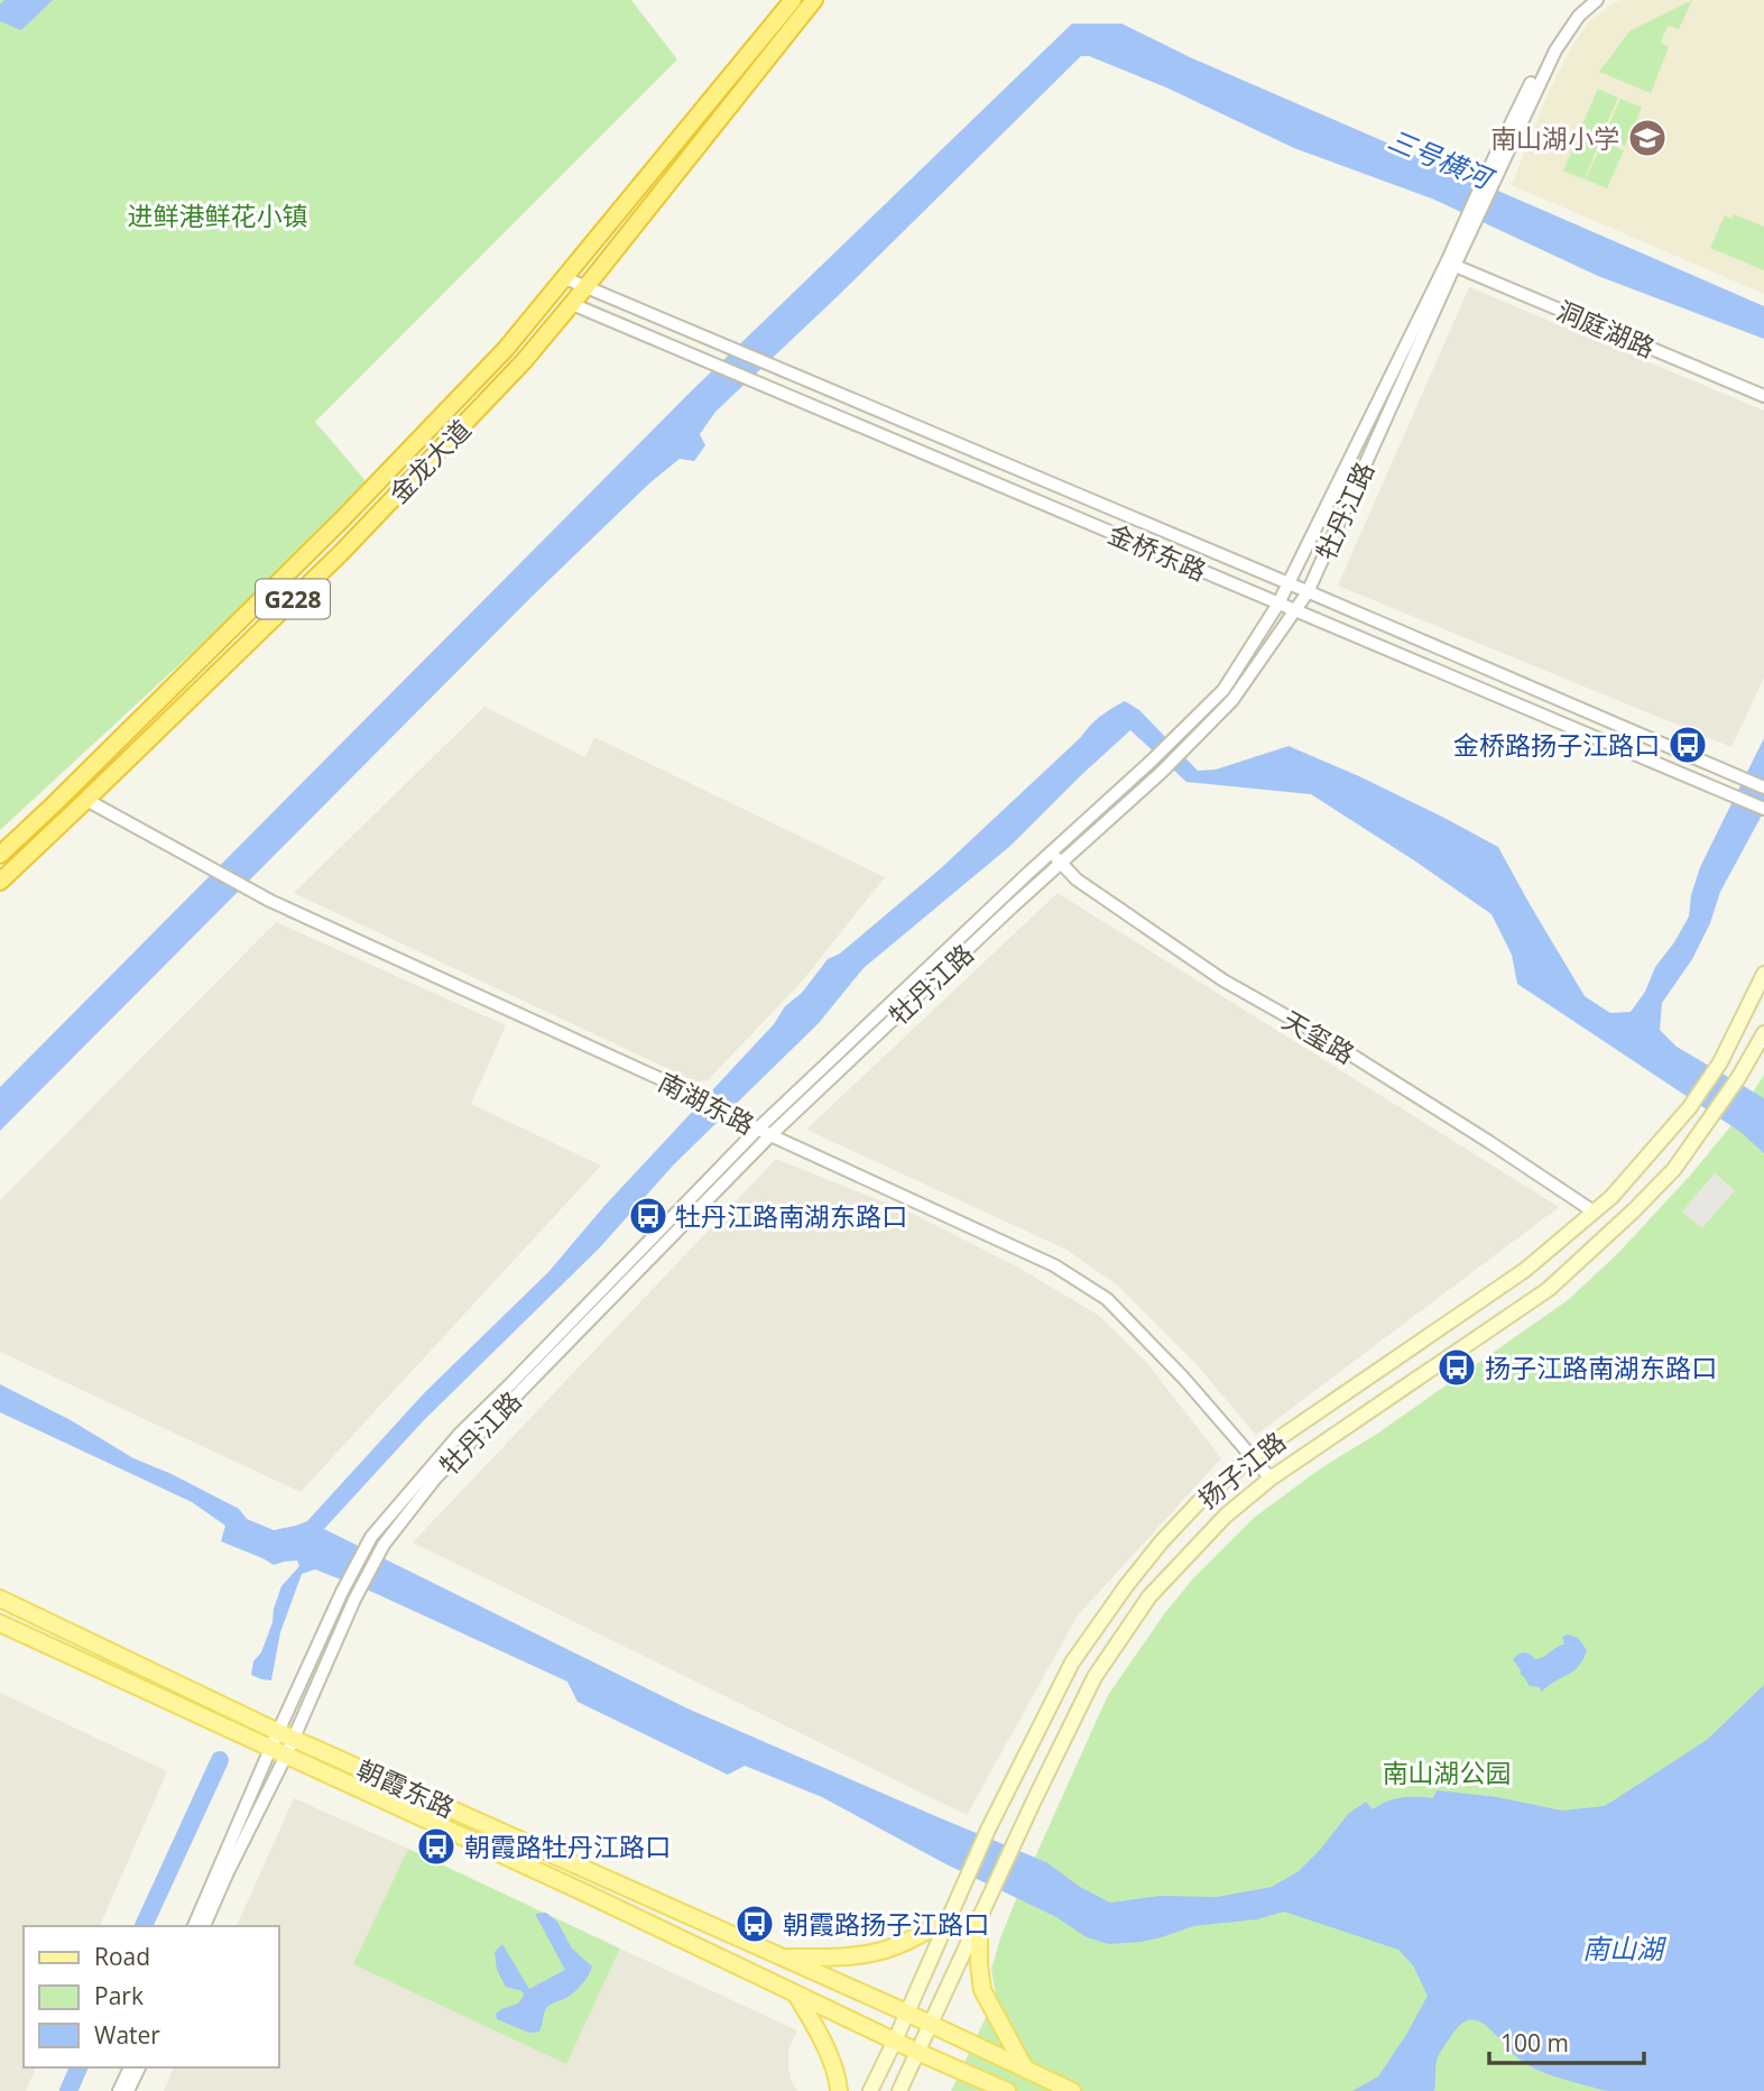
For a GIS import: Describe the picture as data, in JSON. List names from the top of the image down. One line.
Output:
{"streets":{"highway":["金龙大道","G228"],"main road":["金桥东路","扬子江路","朝霞东路"],"street":["洞庭湖路","牡丹江路","天玺路","南湖东路"]},"crossings":[["洞庭湖路","牡丹江路"],["金龙大道","金桥东路"],["金龙大道","南湖东路"],["牡丹江路","金桥东路"],["牡丹江路","天玺路"],["牡丹江路","南湖东路"],["牡丹江路","朝霞东路"],["天玺路","扬子江路"],["南湖东路","扬子江路"],["扬子江路","朝霞东路"]],"water":["三号横河","南山湖"],"parks":["进鲜港鲜花小镇","南山湖公园"],"places":{"school or university":["南山湖小学"],"bus stop":["金桥路扬子江路口","牡丹江路南湖东路口","扬子江路南湖东路口","朝霞路牡丹江路口","朝霞路扬子江路口"]},"legend":["Road","Park","Water"],"scale_bar":"100 m"}
